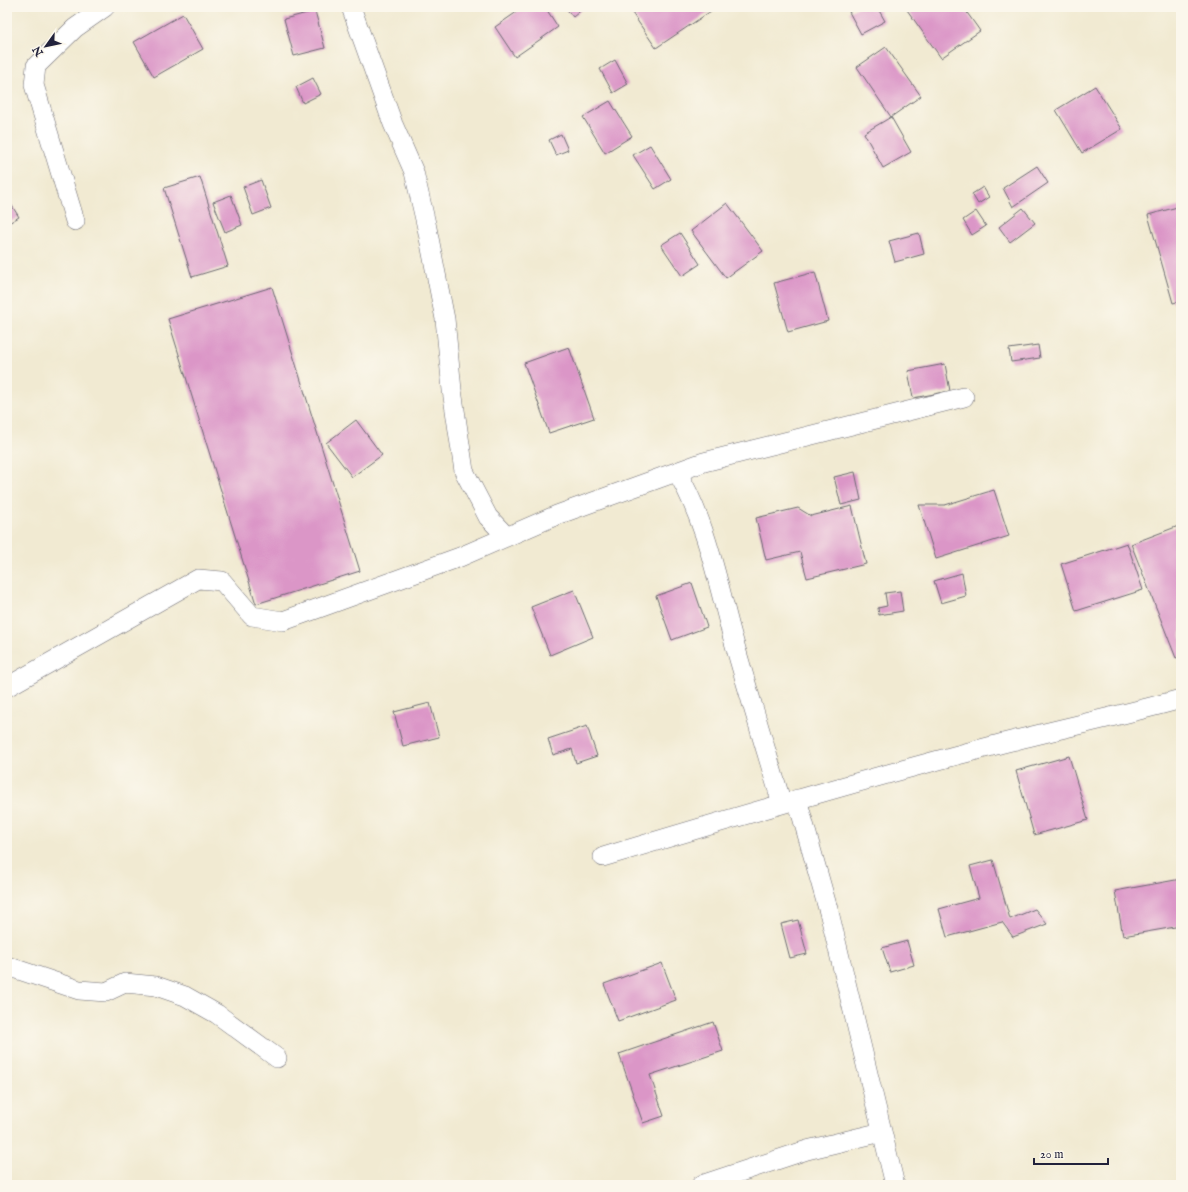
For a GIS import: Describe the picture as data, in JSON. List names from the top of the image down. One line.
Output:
{"scale_bar":"20 m","north":"bottom left"}
